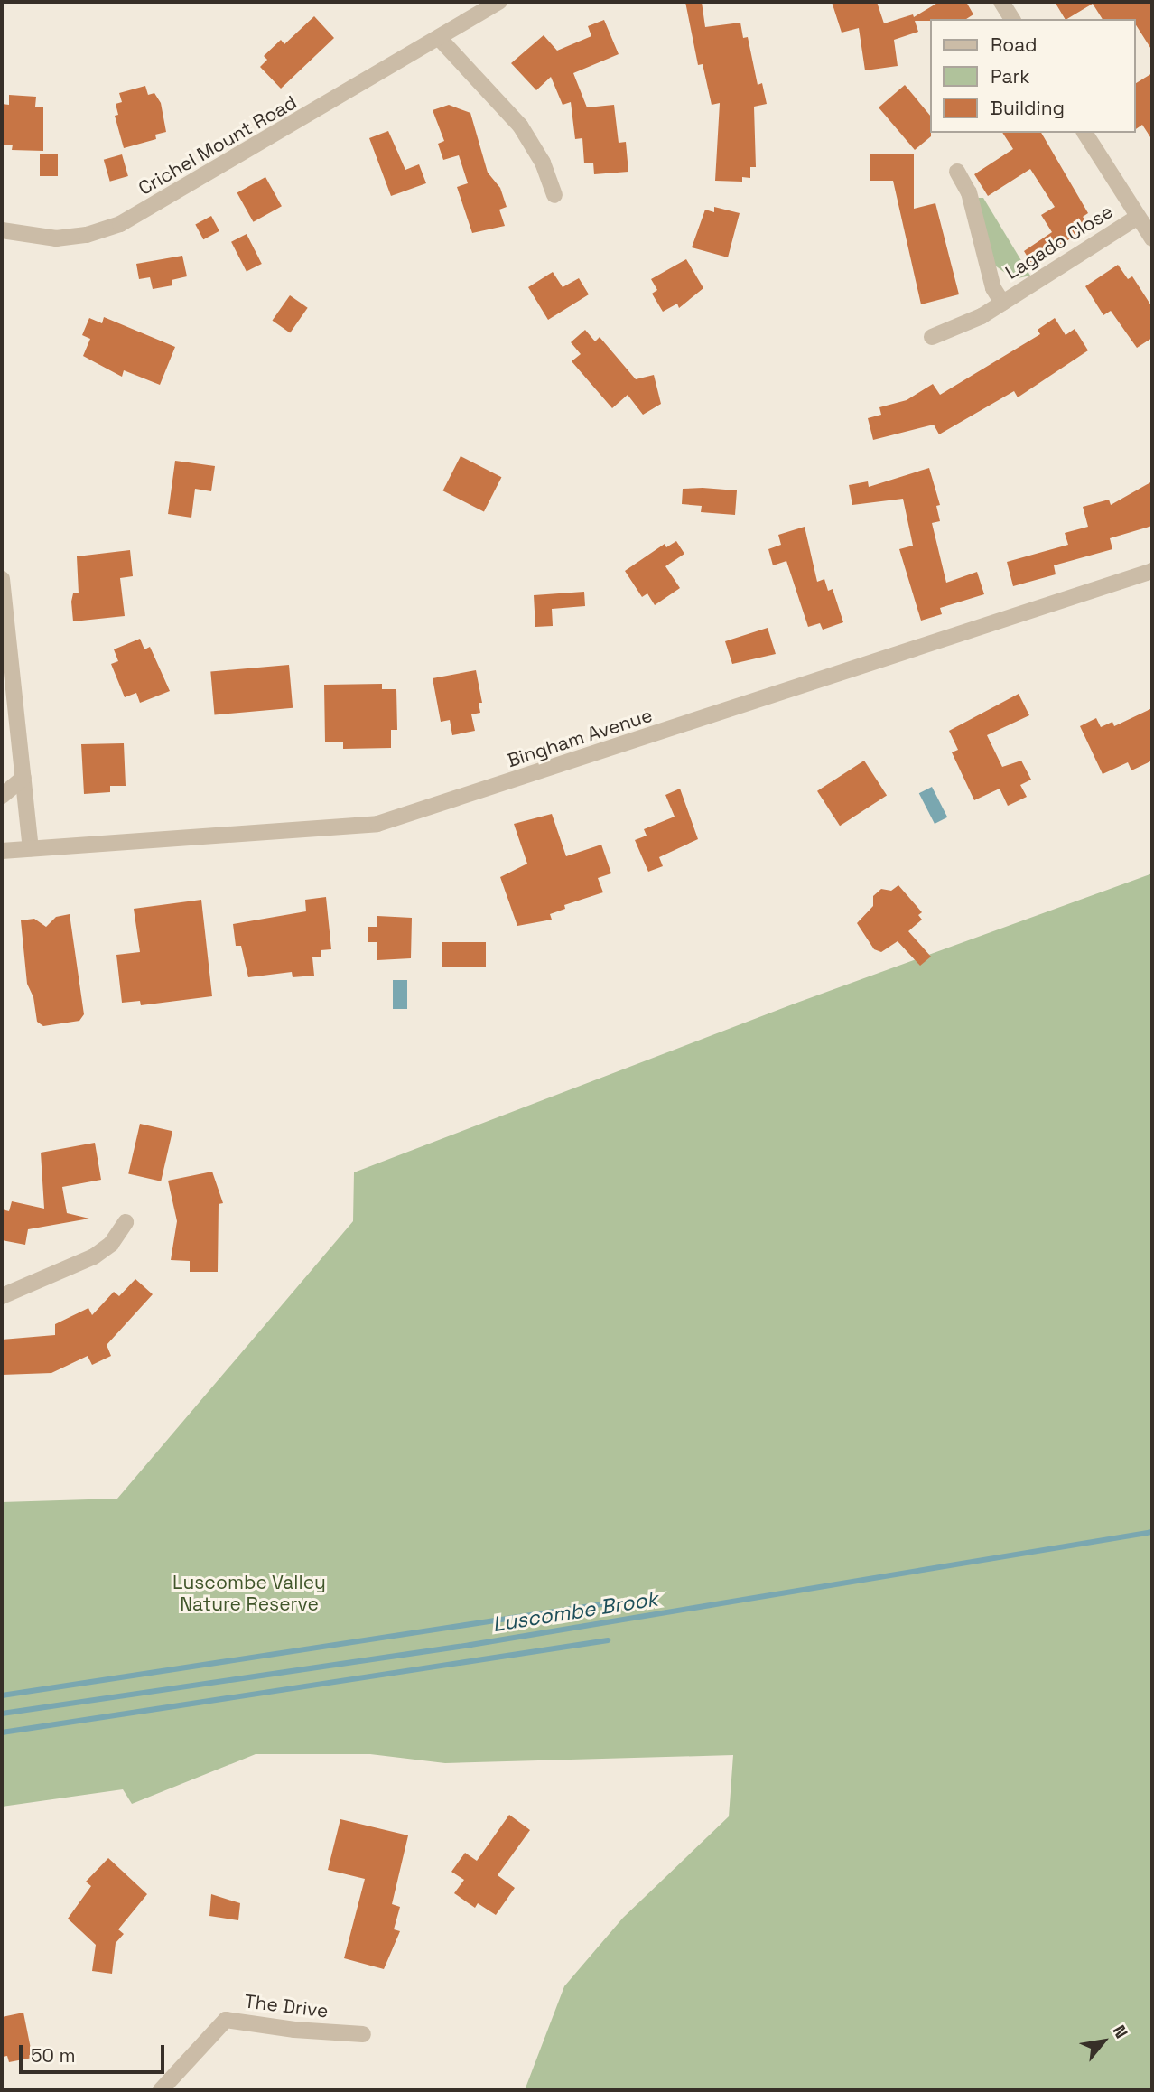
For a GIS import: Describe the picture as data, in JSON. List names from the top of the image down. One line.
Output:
{"streets":{"street":["Crichel Mount Road","Lagado Close","Bingham Avenue","The Drive"]},"water":["Luscombe Brook"],"parks":["Luscombe Valley Nature Reserve"],"legend":["Road","Park","Building"],"scale_bar":"50 m","north":"top right"}
